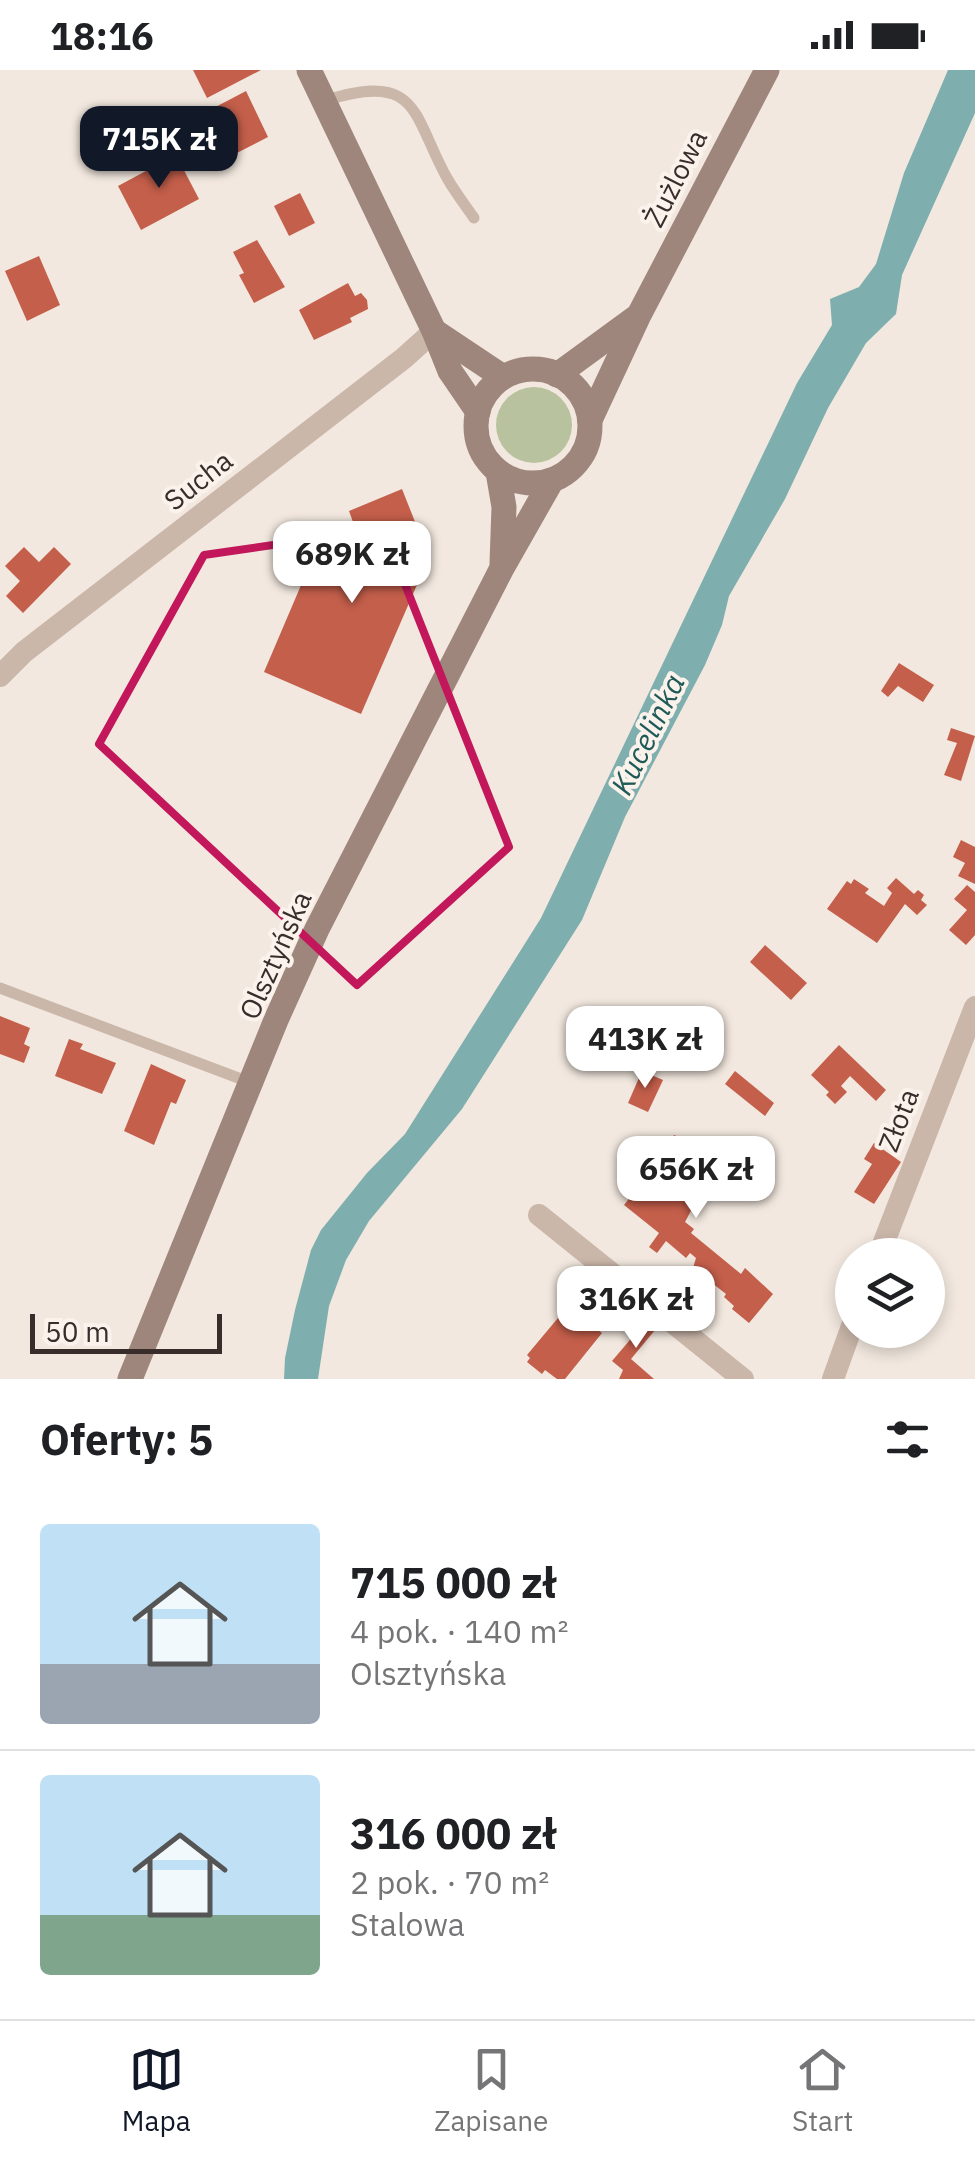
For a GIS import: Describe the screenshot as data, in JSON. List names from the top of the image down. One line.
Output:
{"streets":{"street":["Żużlowa","Sucha","Olsztyńska","Złota"]},"crossings":[["Żużlowa","Olsztyńska"]],"water":["Kucelinka"],"scale_bar":"50 m","page":{"status":"18:16","price":["715K zł","689K zł","413K zł","656K zł","316K zł"],"scale":"50 m","heading":"Oferty: 5","list":[{"name":"715 000 zł","note":"4 pok. · 140 m² · Olsztyńska"},{"name":"316 000 zł","note":"2 pok. · 70 m² · Stalowa"}],"tabs":["Mapa","Zapisane","Start"]}}
